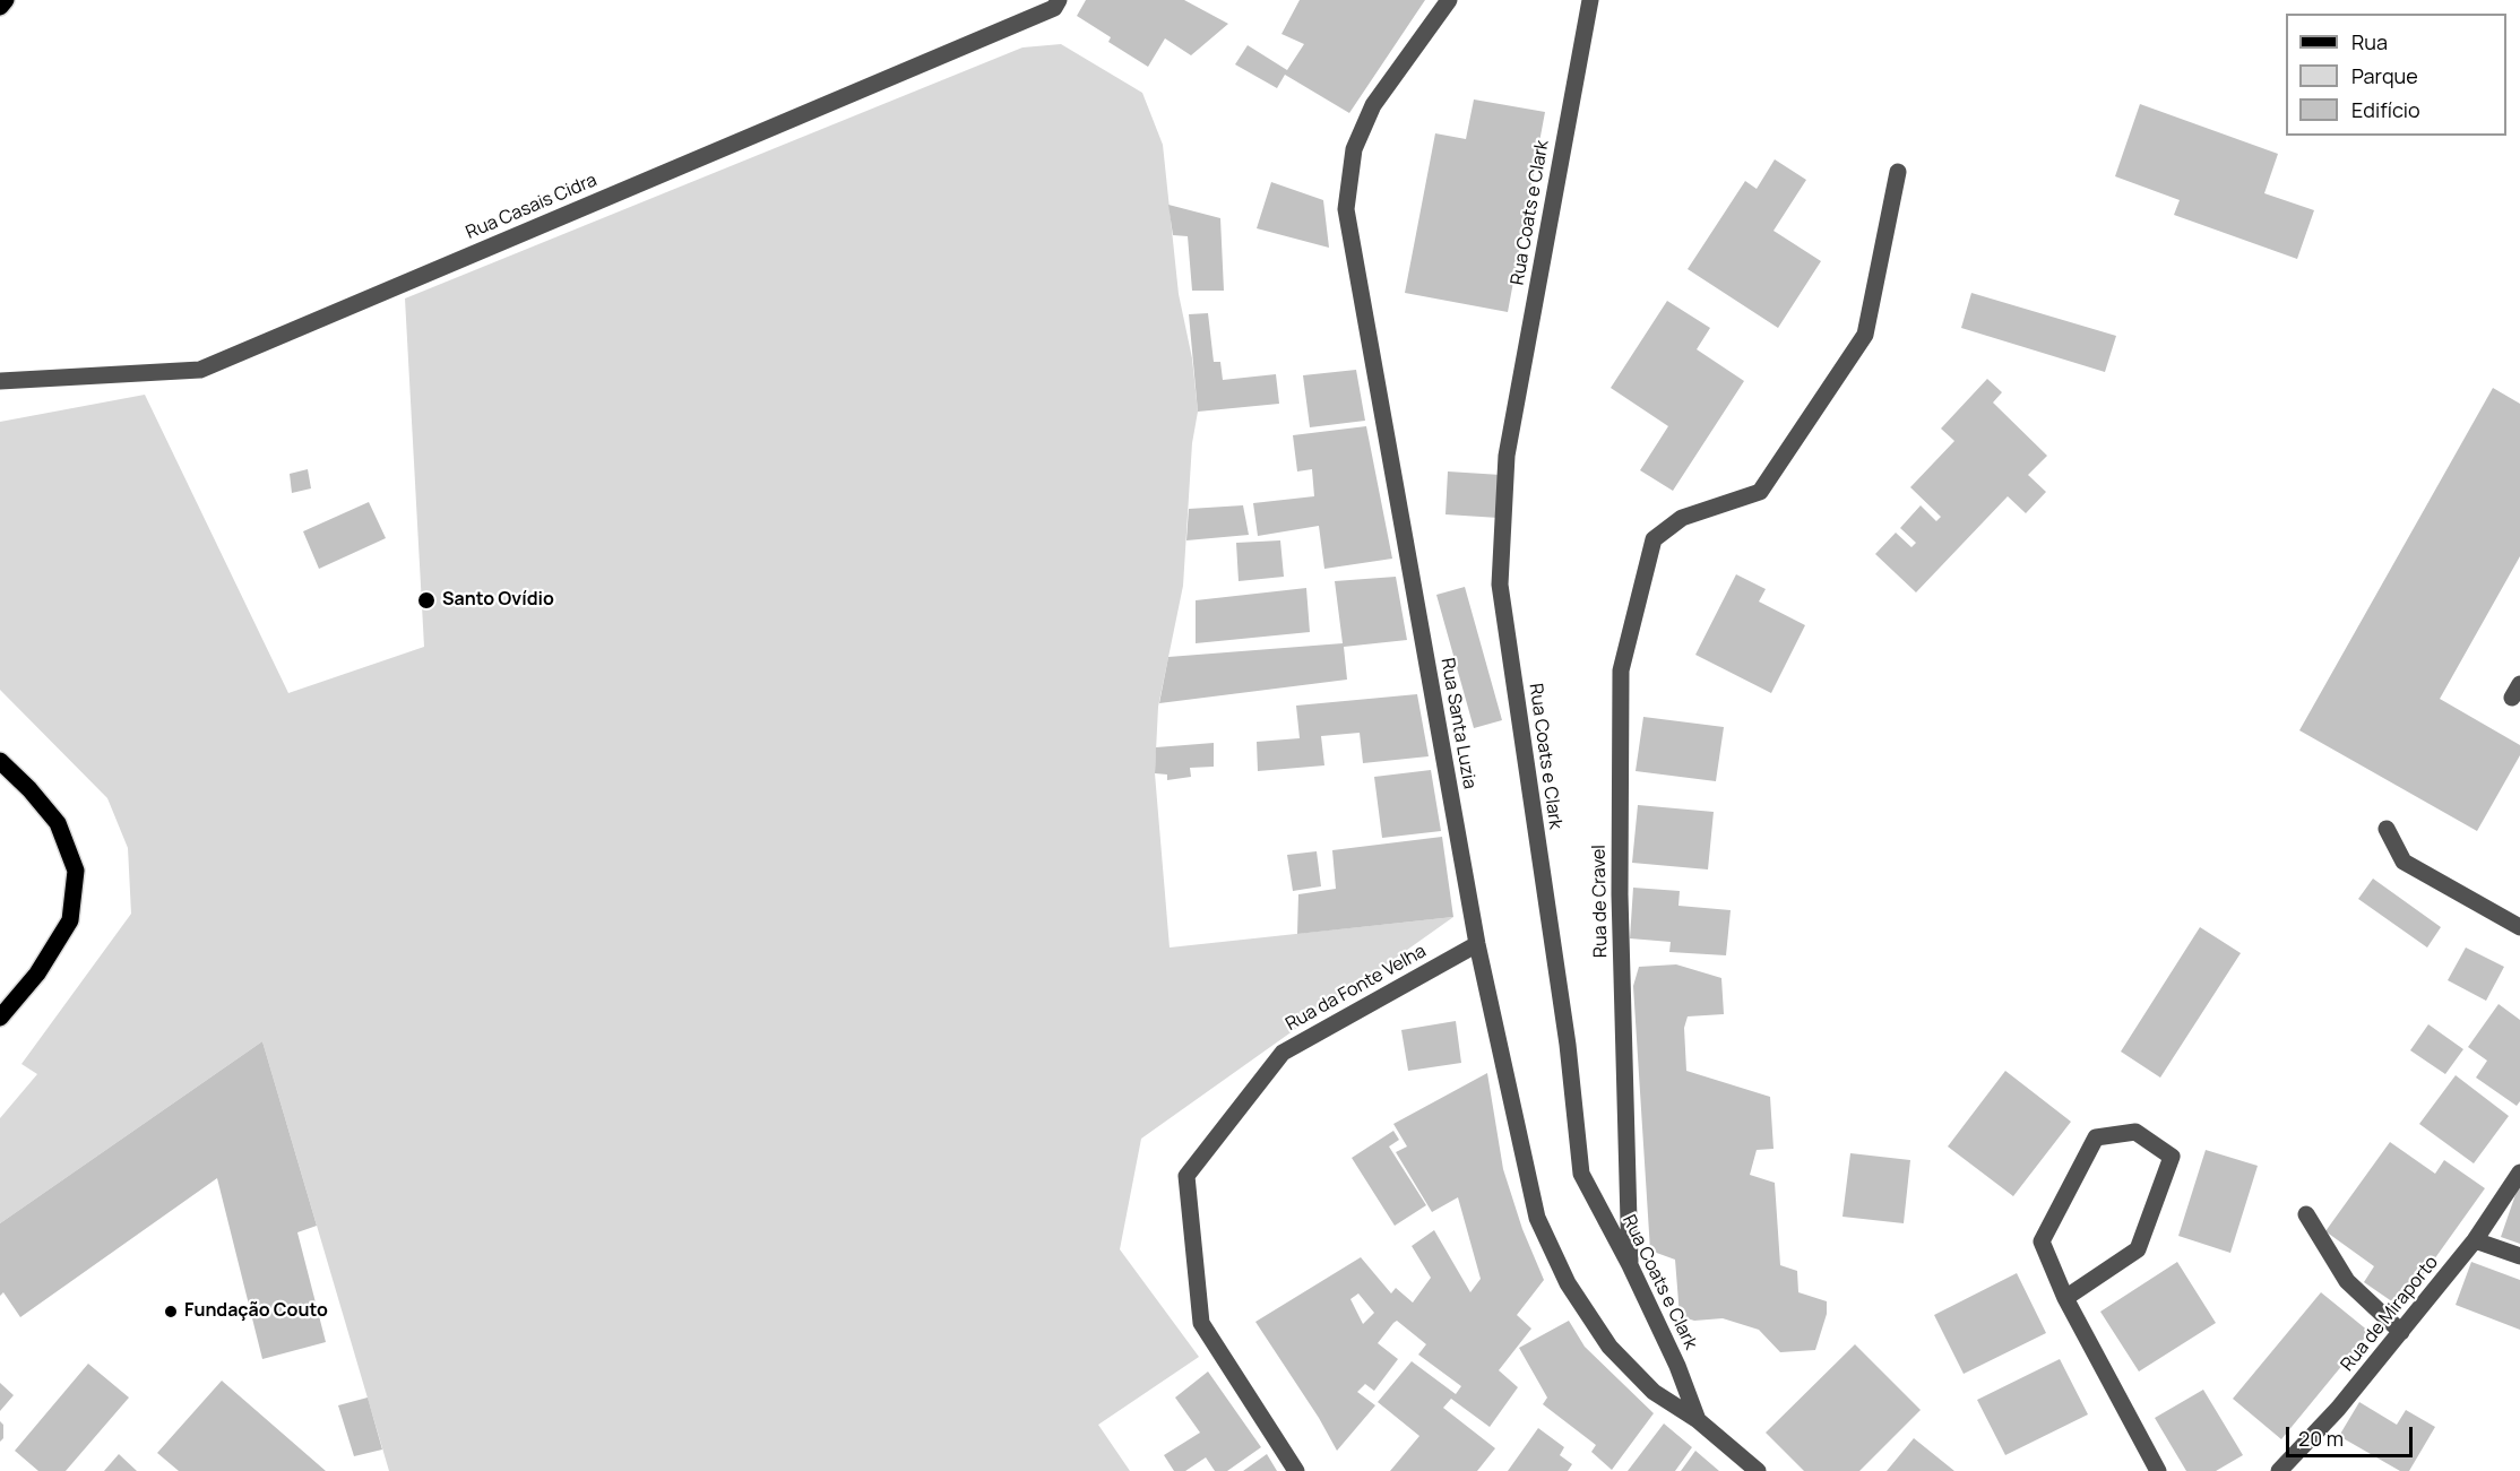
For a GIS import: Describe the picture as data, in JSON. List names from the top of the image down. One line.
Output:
{"streets":{"street":["Rua Casais Cidra","Rua Coats e Clark","Rua Santa Luzia","Rua de Cravel","Rua da Fonte Velha","Rua de Miraporto"]},"crossings":[["Rua Coats e Clark","Rua Santa Luzia"],["Rua Coats e Clark","Rua de Cravel"],["Rua Santa Luzia","Rua da Fonte Velha"]],"places":["Santo Ovídio","Fundação Couto"],"legend":["Rua","Parque","Edifício"],"scale_bar":"20 m"}
